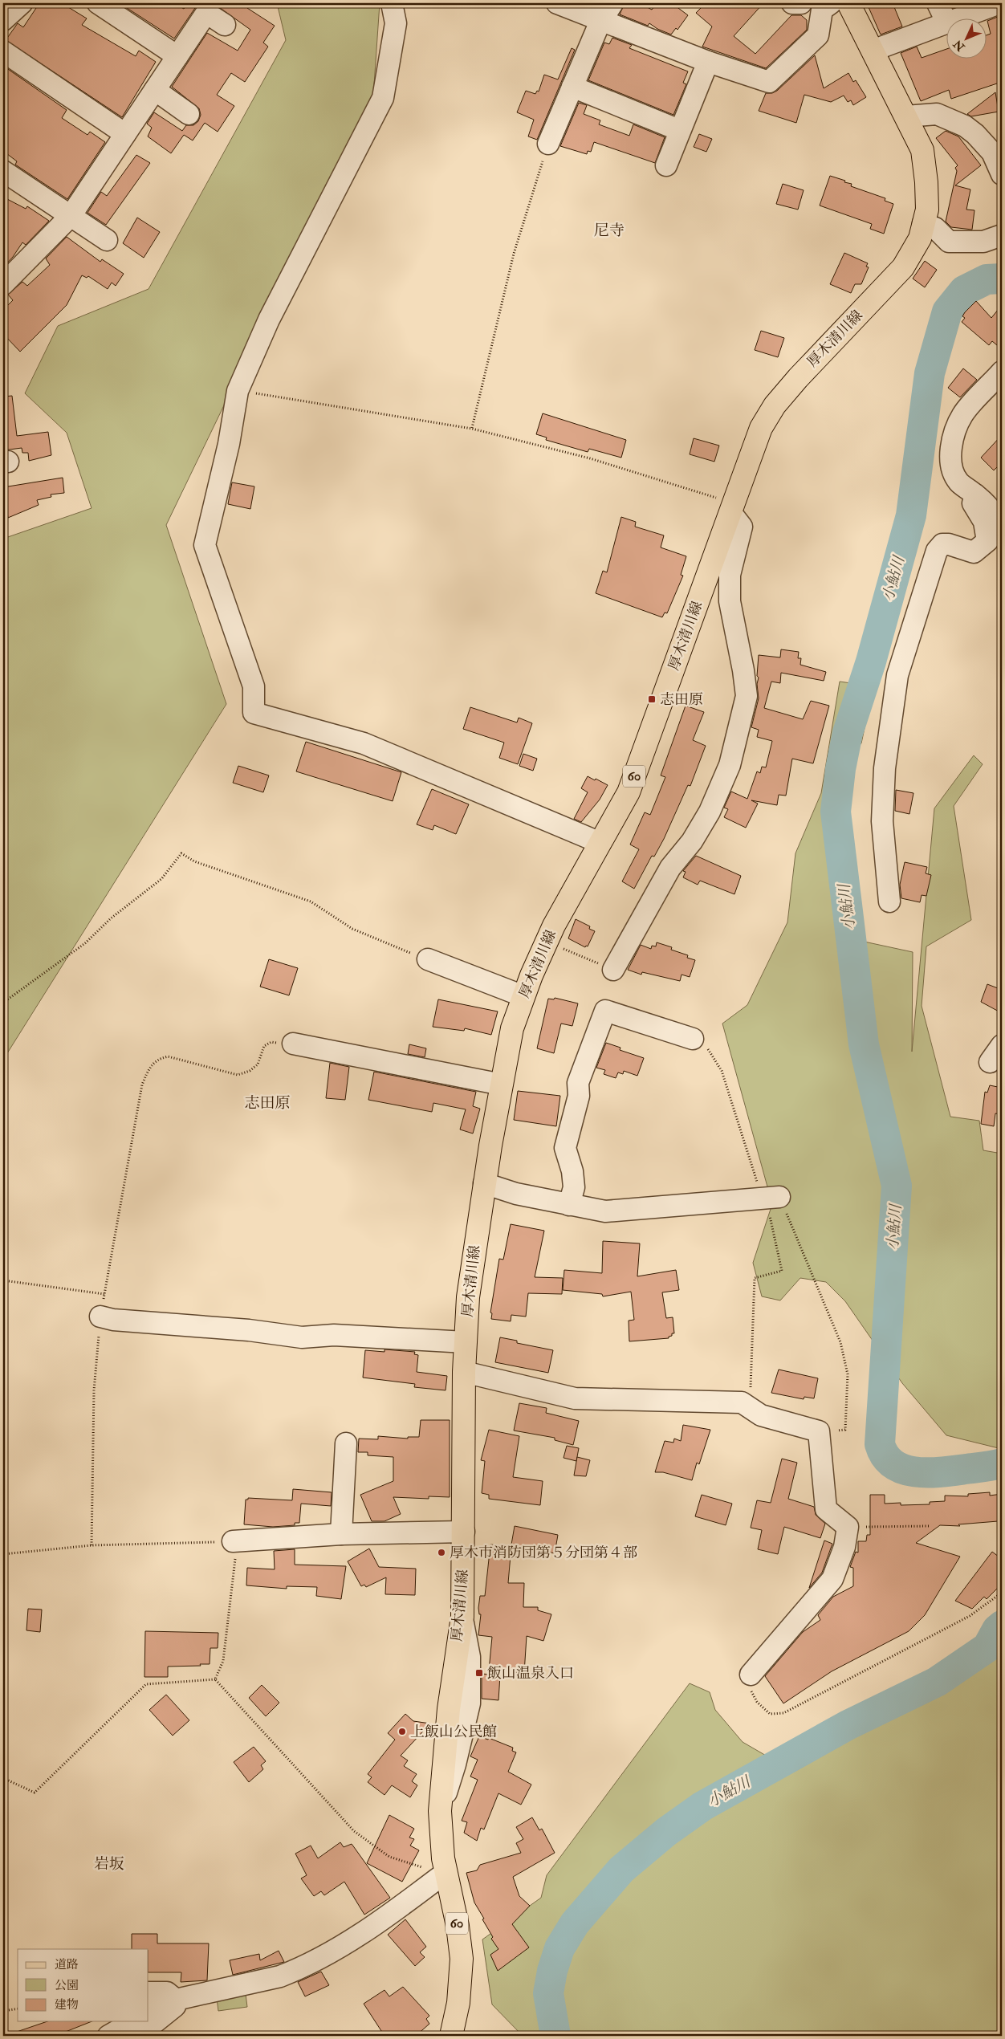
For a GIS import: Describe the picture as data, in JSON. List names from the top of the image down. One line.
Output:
{"streets":{"main road":["厚木清川線","60"]},"districts":["尼寺","志田原","岩坂"],"water":["小鮎川"],"places":{"transit":["志田原","飯山温泉入口"],"other":["厚木市消防団第５分団第４部","上飯山公民館"]},"legend":["道路","公園","建物"],"north":"bottom left"}
